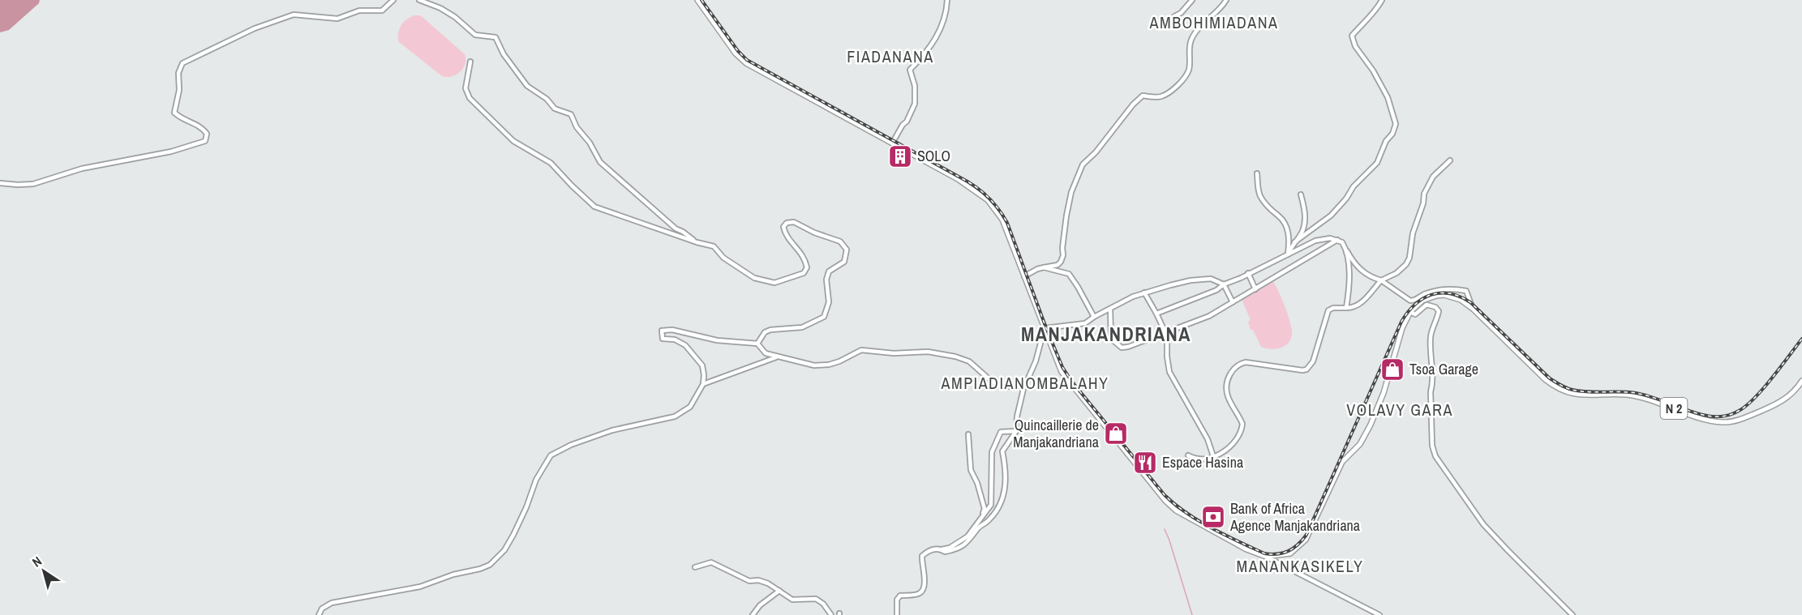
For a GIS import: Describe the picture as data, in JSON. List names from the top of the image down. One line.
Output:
{"streets":{"main road":["N 2"]},"districts":["AMBOHIMIADANA","FIADANANA","MANJAKANDRIANA","AMPIADIANOMBALAHY","VOLAVY GARA","MANANKASIKELY"],"places":{"building":["SOLO"],"shop":["Tsoa Garage","Quincaillerie de Manjakandriana"],"restaurant":["Espace Hasina"],"bank":["Bank of Africa Agence Manjakandriana"]},"north":"top left"}
